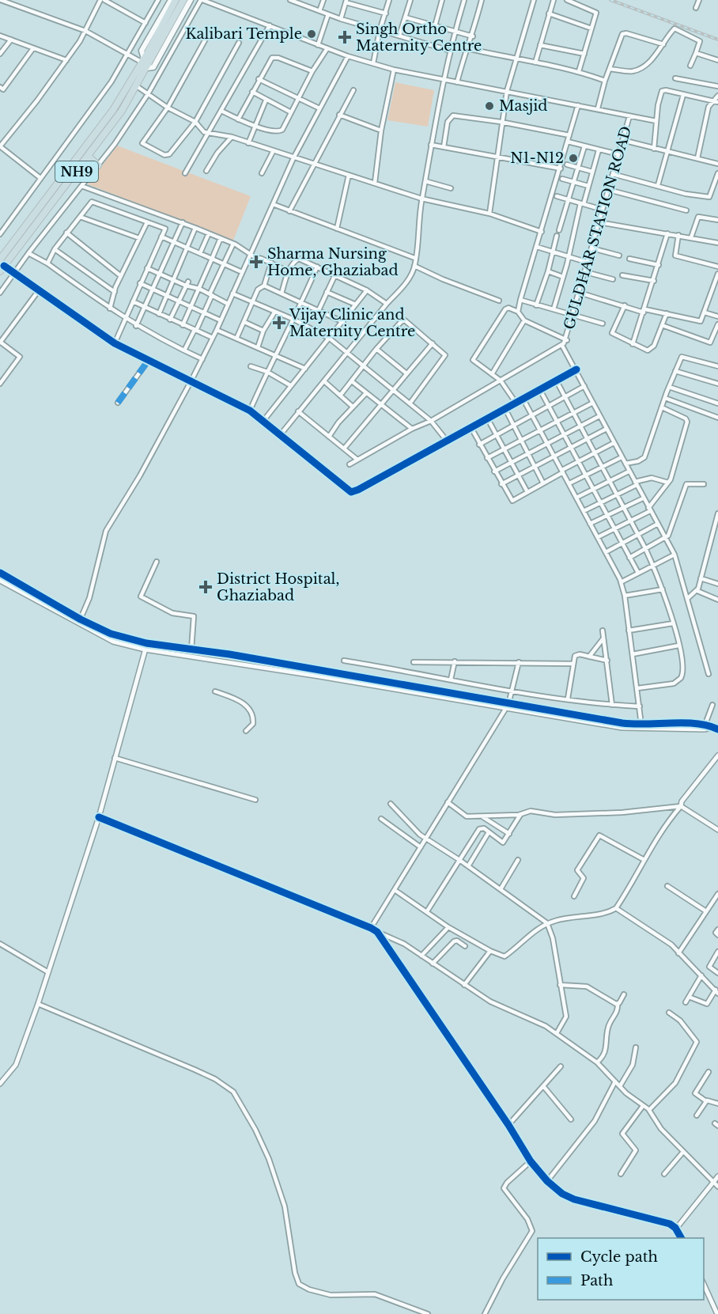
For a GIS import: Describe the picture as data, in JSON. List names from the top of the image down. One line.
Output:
{"streets":{"highway":["NH9"],"street":["GULDHAR STATION ROAD"]},"places":{"other":["Kalibari Temple","Masjid","N1-N12"],"health":["Singh Ortho Maternity Centre","Sharma Nursing Home, Ghaziabad","Vijay Clinic and Maternity Centre","District Hospital, Ghaziabad"]},"legend":["Cycle path","Path"]}
